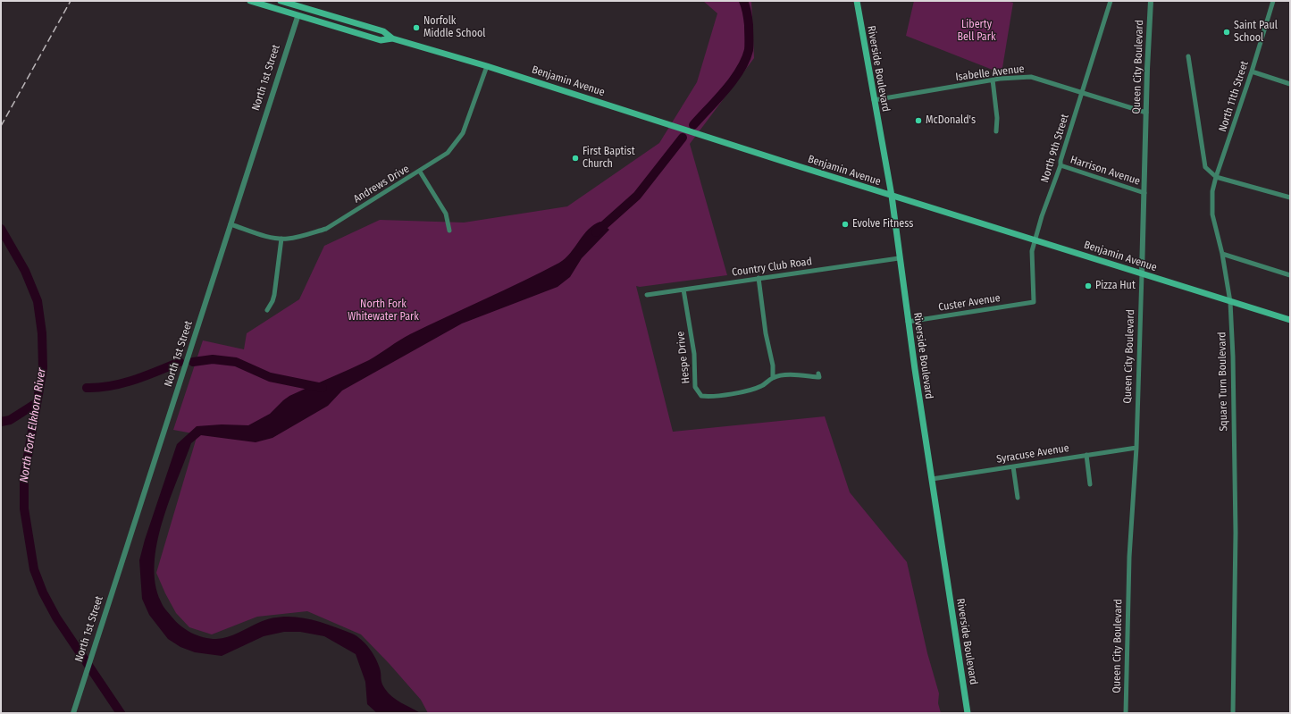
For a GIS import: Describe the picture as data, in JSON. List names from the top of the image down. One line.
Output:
{"streets":{"main road":["Riverside Boulevard","North 1st Street","Benjamin Avenue"],"street":["Queen City Boulevard","Isabelle Avenue","North 11th Street","North 9th Street","Harrison Avenue","Andrews Drive","Country Club Road","Custer Avenue","Hespe Drive","Square Turn Boulevard","Syracuse Avenue"]},"crossings":[["Queen City Boulevard","Isabelle Avenue"],["Queen City Boulevard","Benjamin Avenue"],["Queen City Boulevard","Harrison Avenue"],["Queen City Boulevard","Syracuse Avenue"],["Riverside Boulevard","Isabelle Avenue"],["Riverside Boulevard","Benjamin Avenue"],["Riverside Boulevard","Country Club Road"],["Riverside Boulevard","Custer Avenue"],["Riverside Boulevard","Syracuse Avenue"],["Isabelle Avenue","North 9th Street"],["North 1st Street","Benjamin Avenue"],["North 1st Street","Andrews Drive"],["Benjamin Avenue","North 9th Street"],["Benjamin Avenue","Andrews Drive"],["Benjamin Avenue","Square Turn Boulevard"],["North 11th Street","Square Turn Boulevard"],["North 9th Street","Harrison Avenue"],["North 9th Street","Custer Avenue"],["Country Club Road","Hespe Drive"]],"water":["North Fork Elkhorn River"],"parks":["Liberty Bell Park","North Fork Whitewater Park"],"places":["Norfolk Middle School","Saint Paul School","McDonald's","First Baptist Church","Evolve Fitness","Pizza Hut"]}
